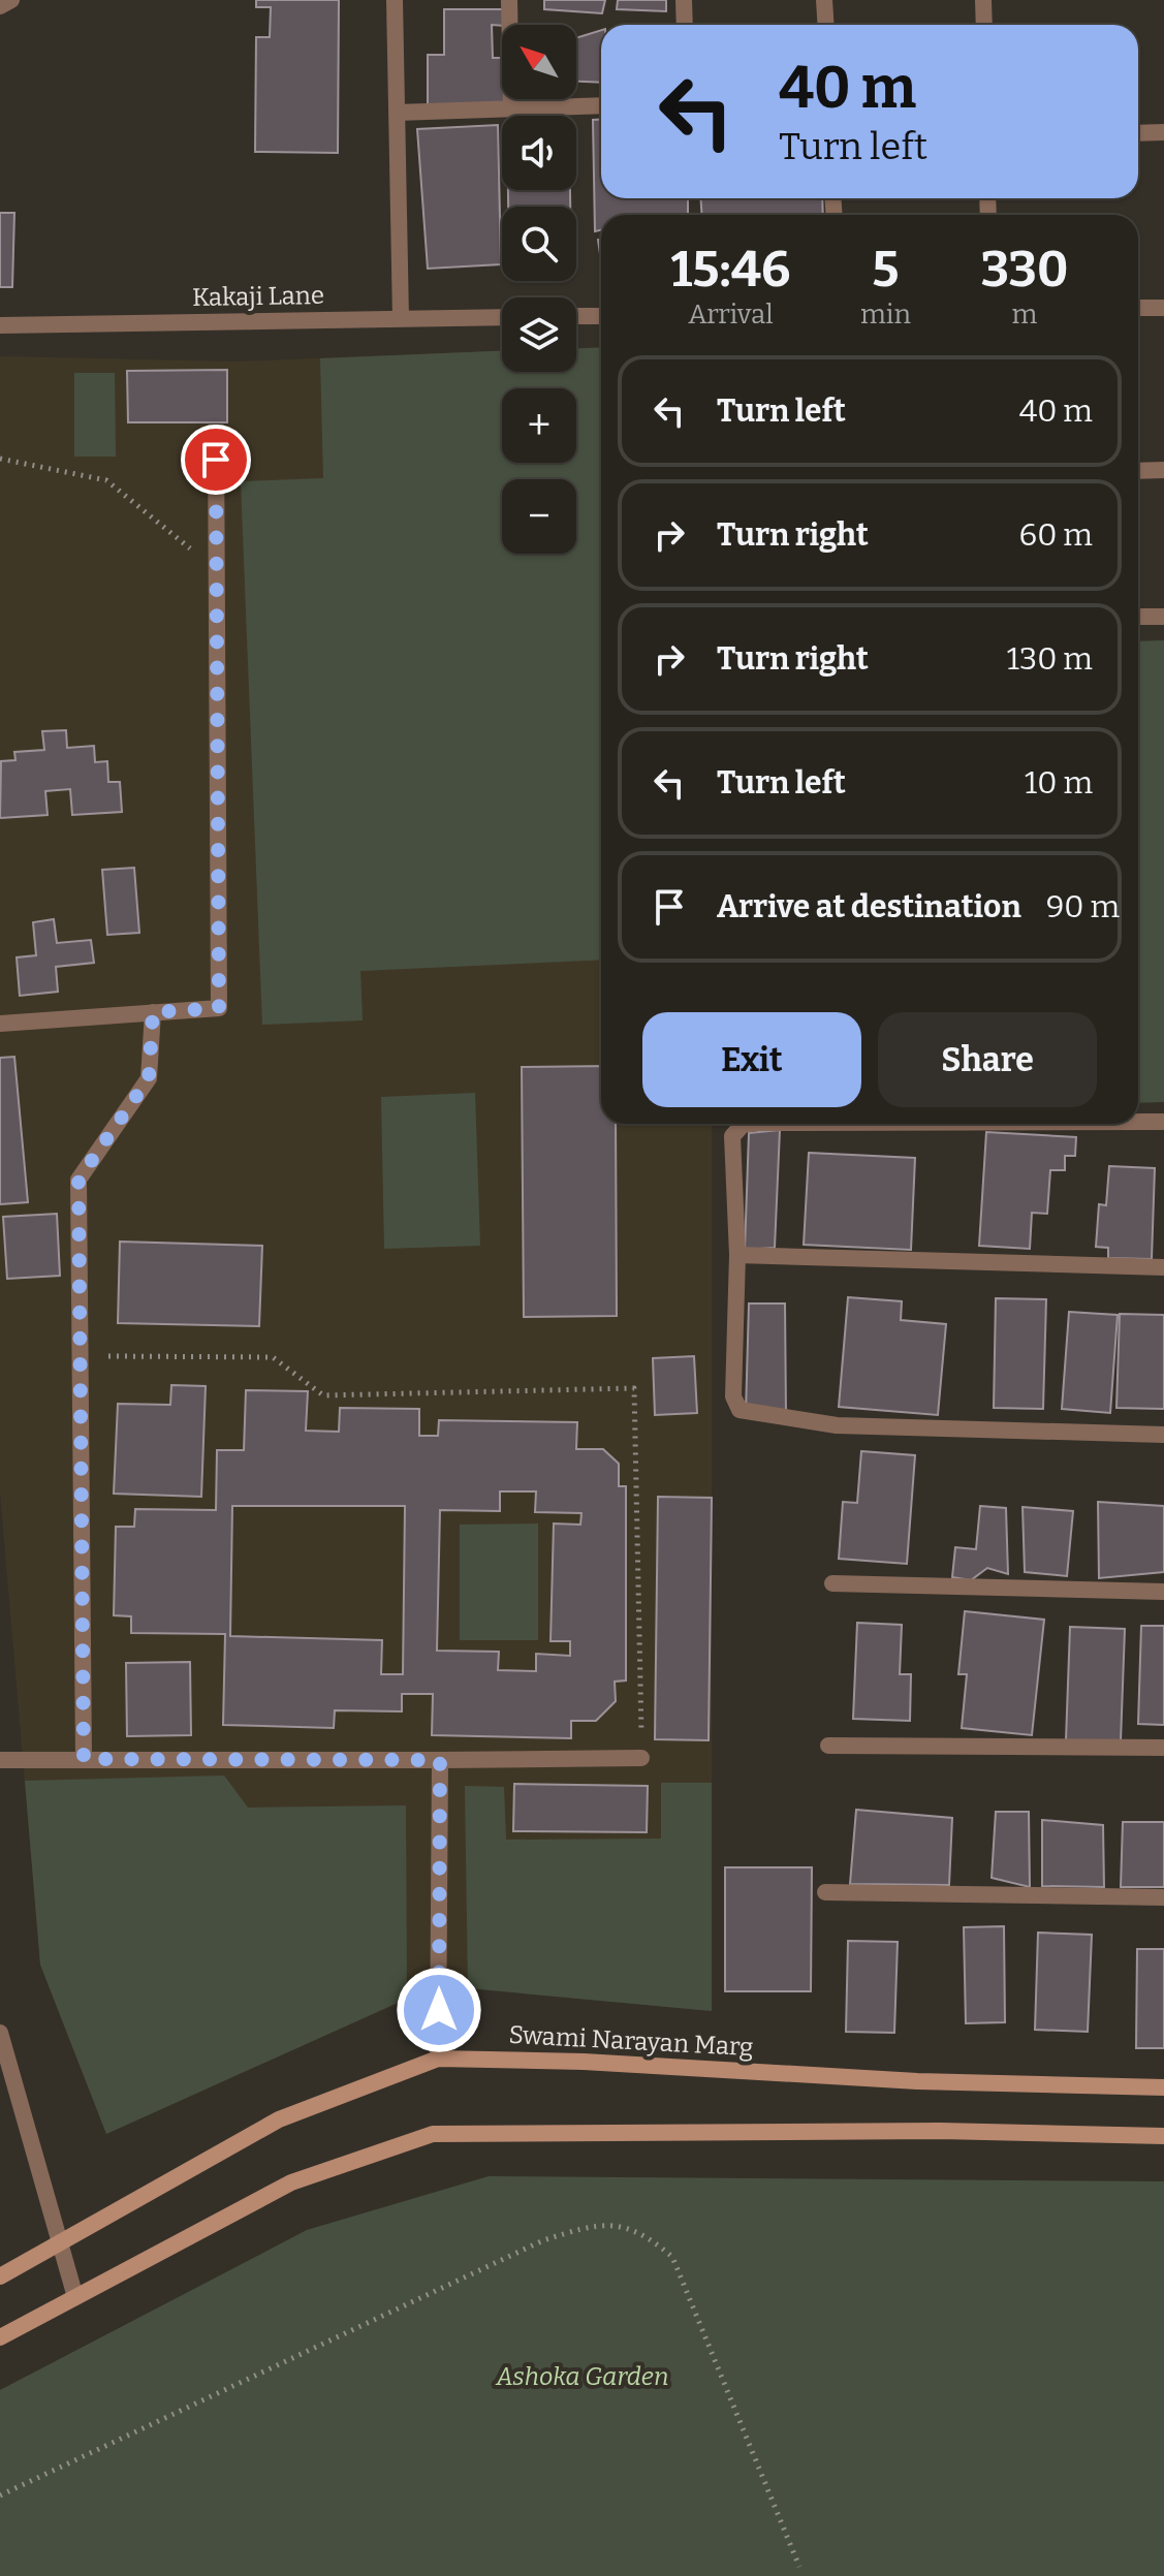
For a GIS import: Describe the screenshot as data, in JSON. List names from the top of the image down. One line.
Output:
{"streets":{"main road":["Swami Narayan Marg"],"street":["Kakaji Lane"]},"parks":["Ashoka Garden"],"north":"top left","page":{"map_buttons":["+","−"],"turn":["40 m","Turn left"],"eta":["15:46","Arrival","5","min","330","m"],"list":[{"name":"Turn left","value":"40 m"},{"name":"Turn right","value":"60 m"},{"name":"Turn right","value":"130 m"},{"name":"Turn left","value":"10 m"},{"name":"Arrive at destination","value":"90 m"}],"buttons":["Exit","Share"]}}
